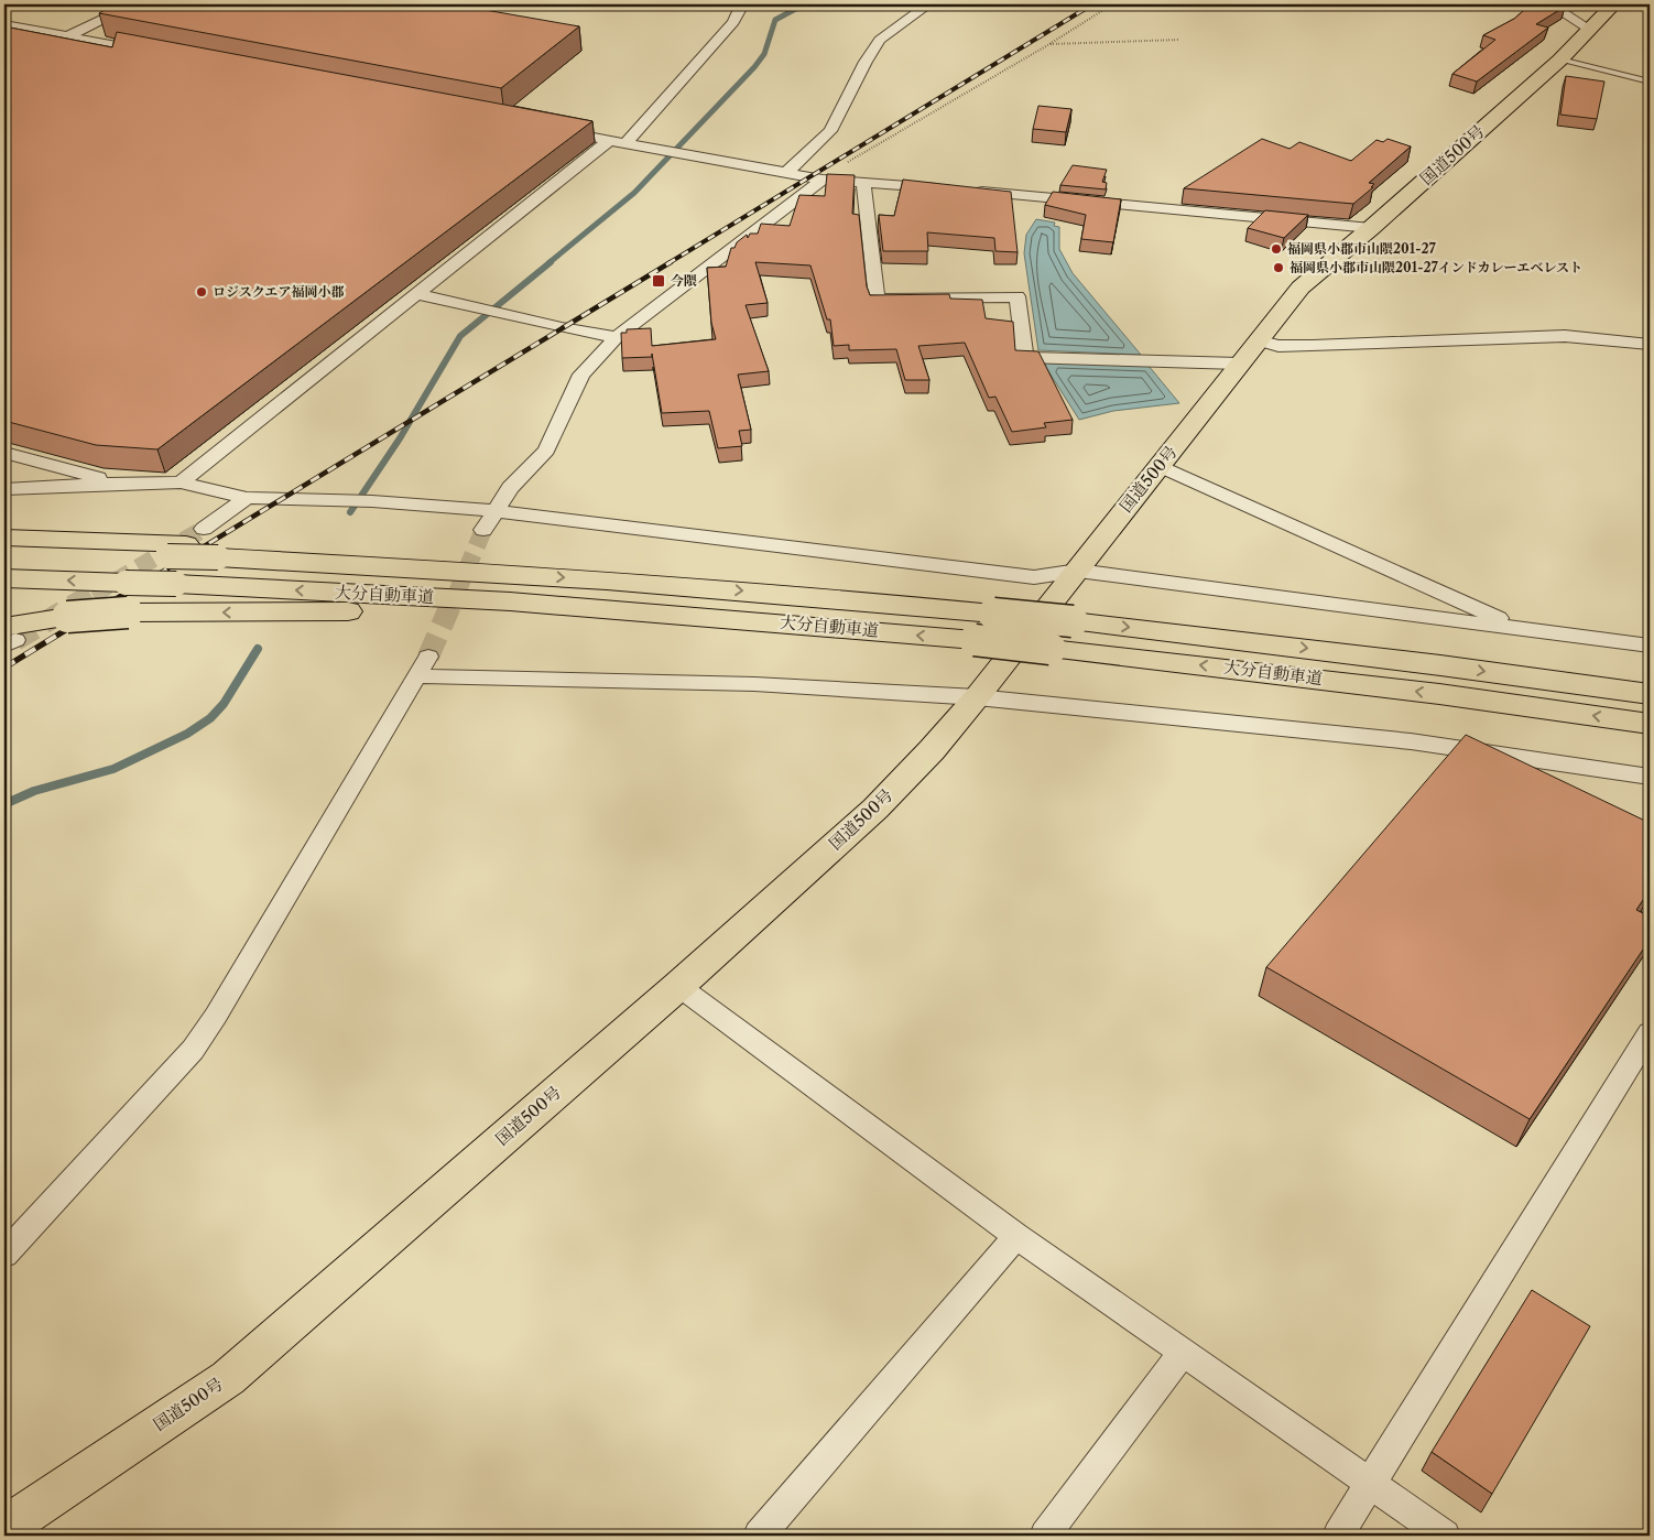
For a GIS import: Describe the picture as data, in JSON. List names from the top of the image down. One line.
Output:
{"streets":{"highway":["国道500号","大分自動車道"]},"places":{"other":["福岡県小郡市山隈201-27","福岡県小郡市山隈201-27インドカレーエベレスト","ロジスクエア福岡小郡"],"transit":["今隈"]}}
